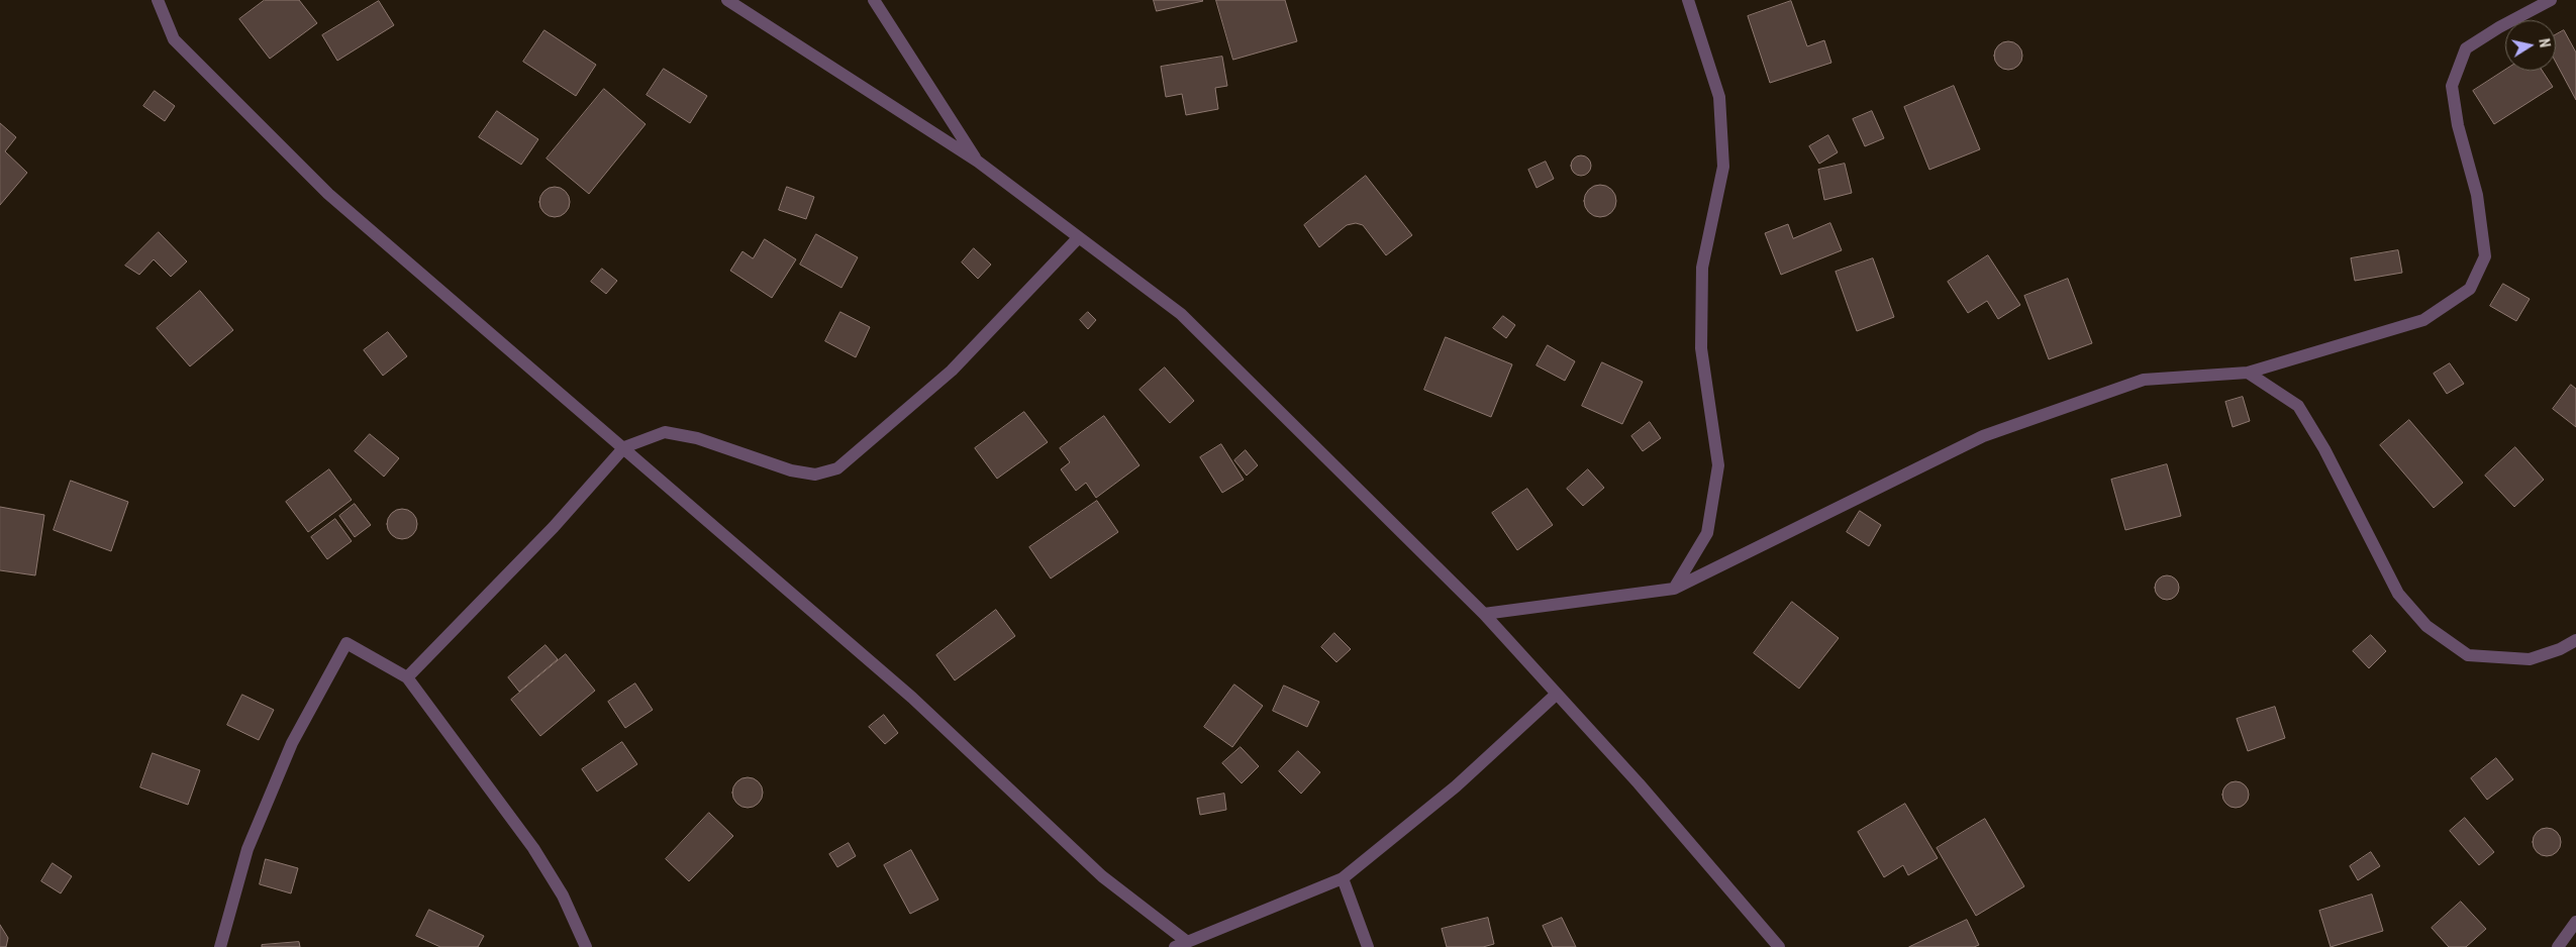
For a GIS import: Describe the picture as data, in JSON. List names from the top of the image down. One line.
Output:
{"north":"right"}
